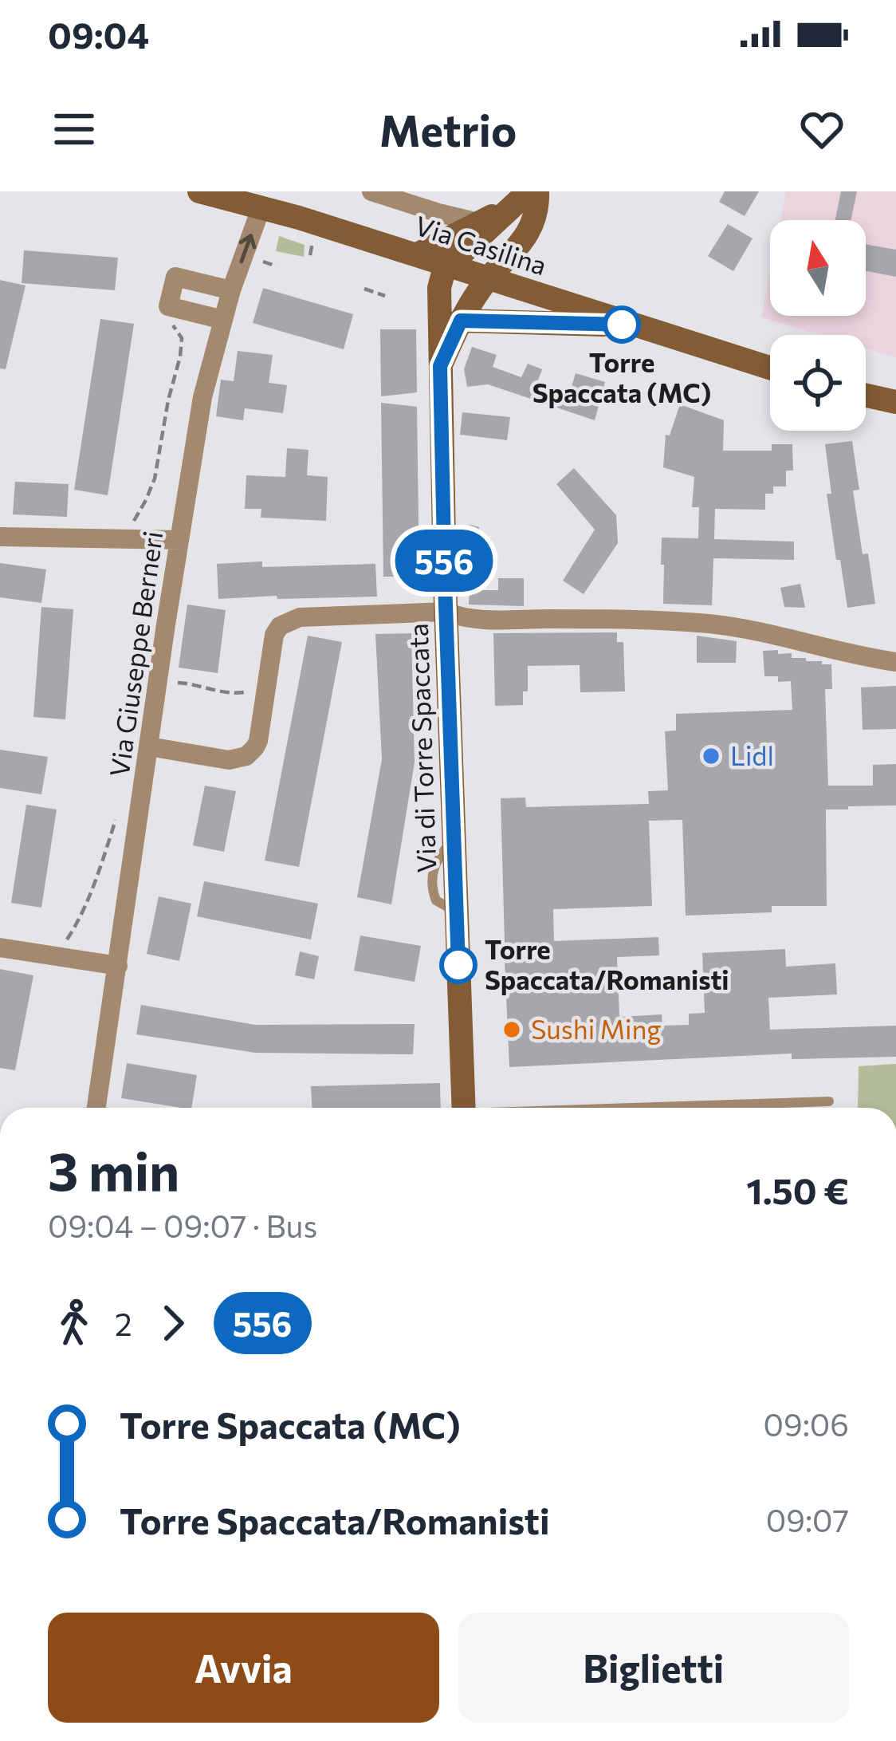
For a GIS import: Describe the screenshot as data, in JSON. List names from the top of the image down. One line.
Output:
{"streets":{"street":["Via Casilina","Via Giuseppe Berneri","Via di Torre Spaccata"]},"crossings":[["Via Casilina","Via Giuseppe Berneri"],["Via Casilina","Via di Torre Spaccata"]],"places":["Torre Spaccata (MC)","Lidl","Torre Spaccata/Romanisti","Sushi Ming"],"lines":["bus line 556"],"north":"top","page":{"status":"09:04","header":"Metrio","on_map":"556","heading":["3 min","09:04 – 09:07 · Bus","1.50 €"],"legs":["2","556"],"list":[{"name":"Torre Spaccata (MC)","value":"09:06"},{"name":"Torre Spaccata/Romanisti","value":"09:07"}],"buttons":["Avvia","Biglietti"]}}
